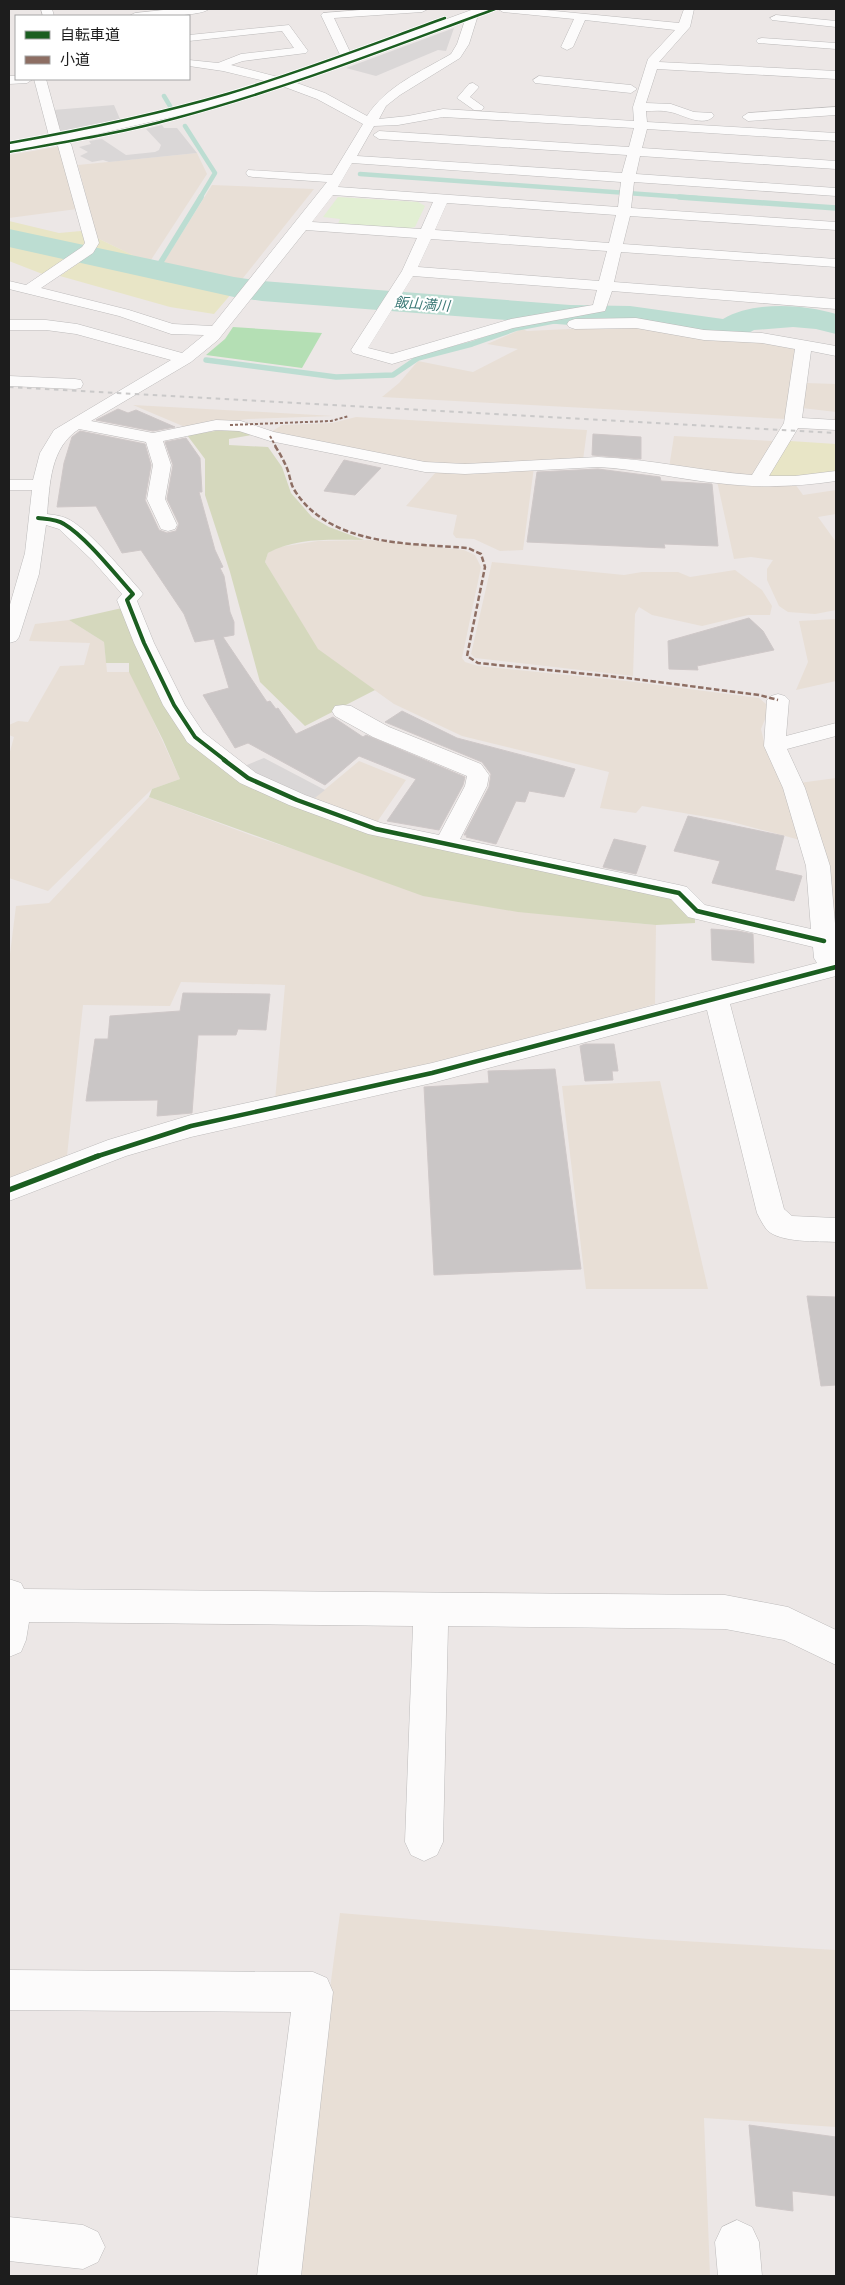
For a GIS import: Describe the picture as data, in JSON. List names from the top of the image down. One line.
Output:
{"water":["飯山満川"],"legend":["自転車道","小道"]}
